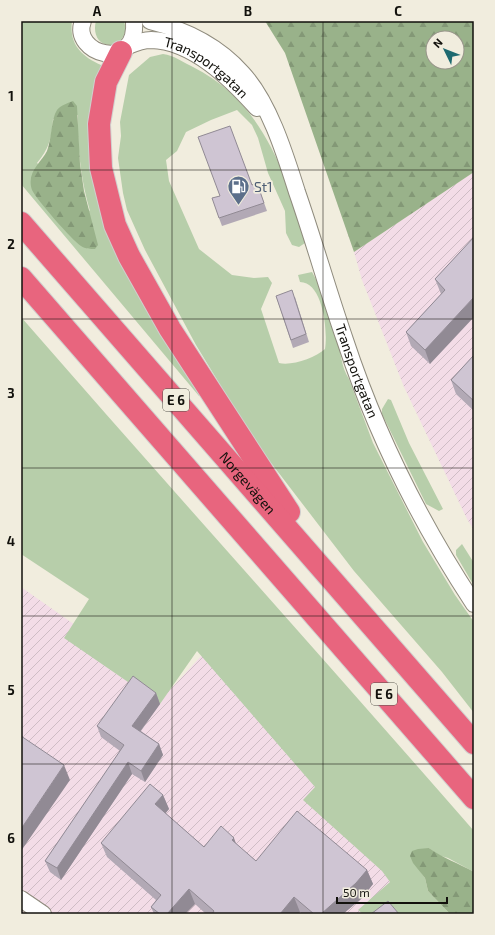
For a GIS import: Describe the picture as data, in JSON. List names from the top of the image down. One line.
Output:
{"streets":{"highway":["E 6","Norgevägen"],"street":["Transportgatan"]},"places":{"fuel station":["St1"]},"scale_bar":"50 m","north":"top left","grid":{"columns":["A","B","C"],"rows":["1","2","3","4","5","6"]}}
